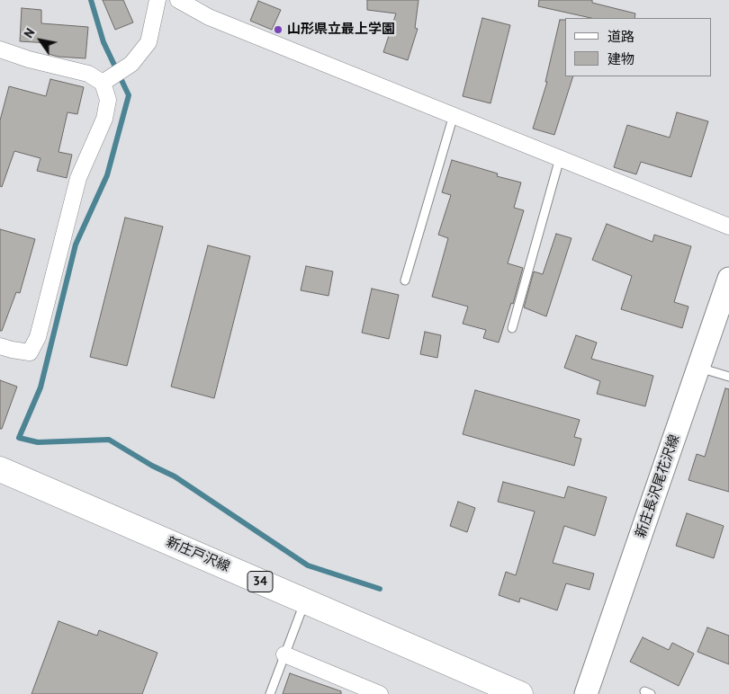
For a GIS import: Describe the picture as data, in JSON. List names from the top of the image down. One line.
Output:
{"streets":{"main road":["新庄長沢尾花沢線","新庄戸沢線","34"]},"places":["山形県立最上学園"],"legend":["道路","建物"],"north":"top left"}
